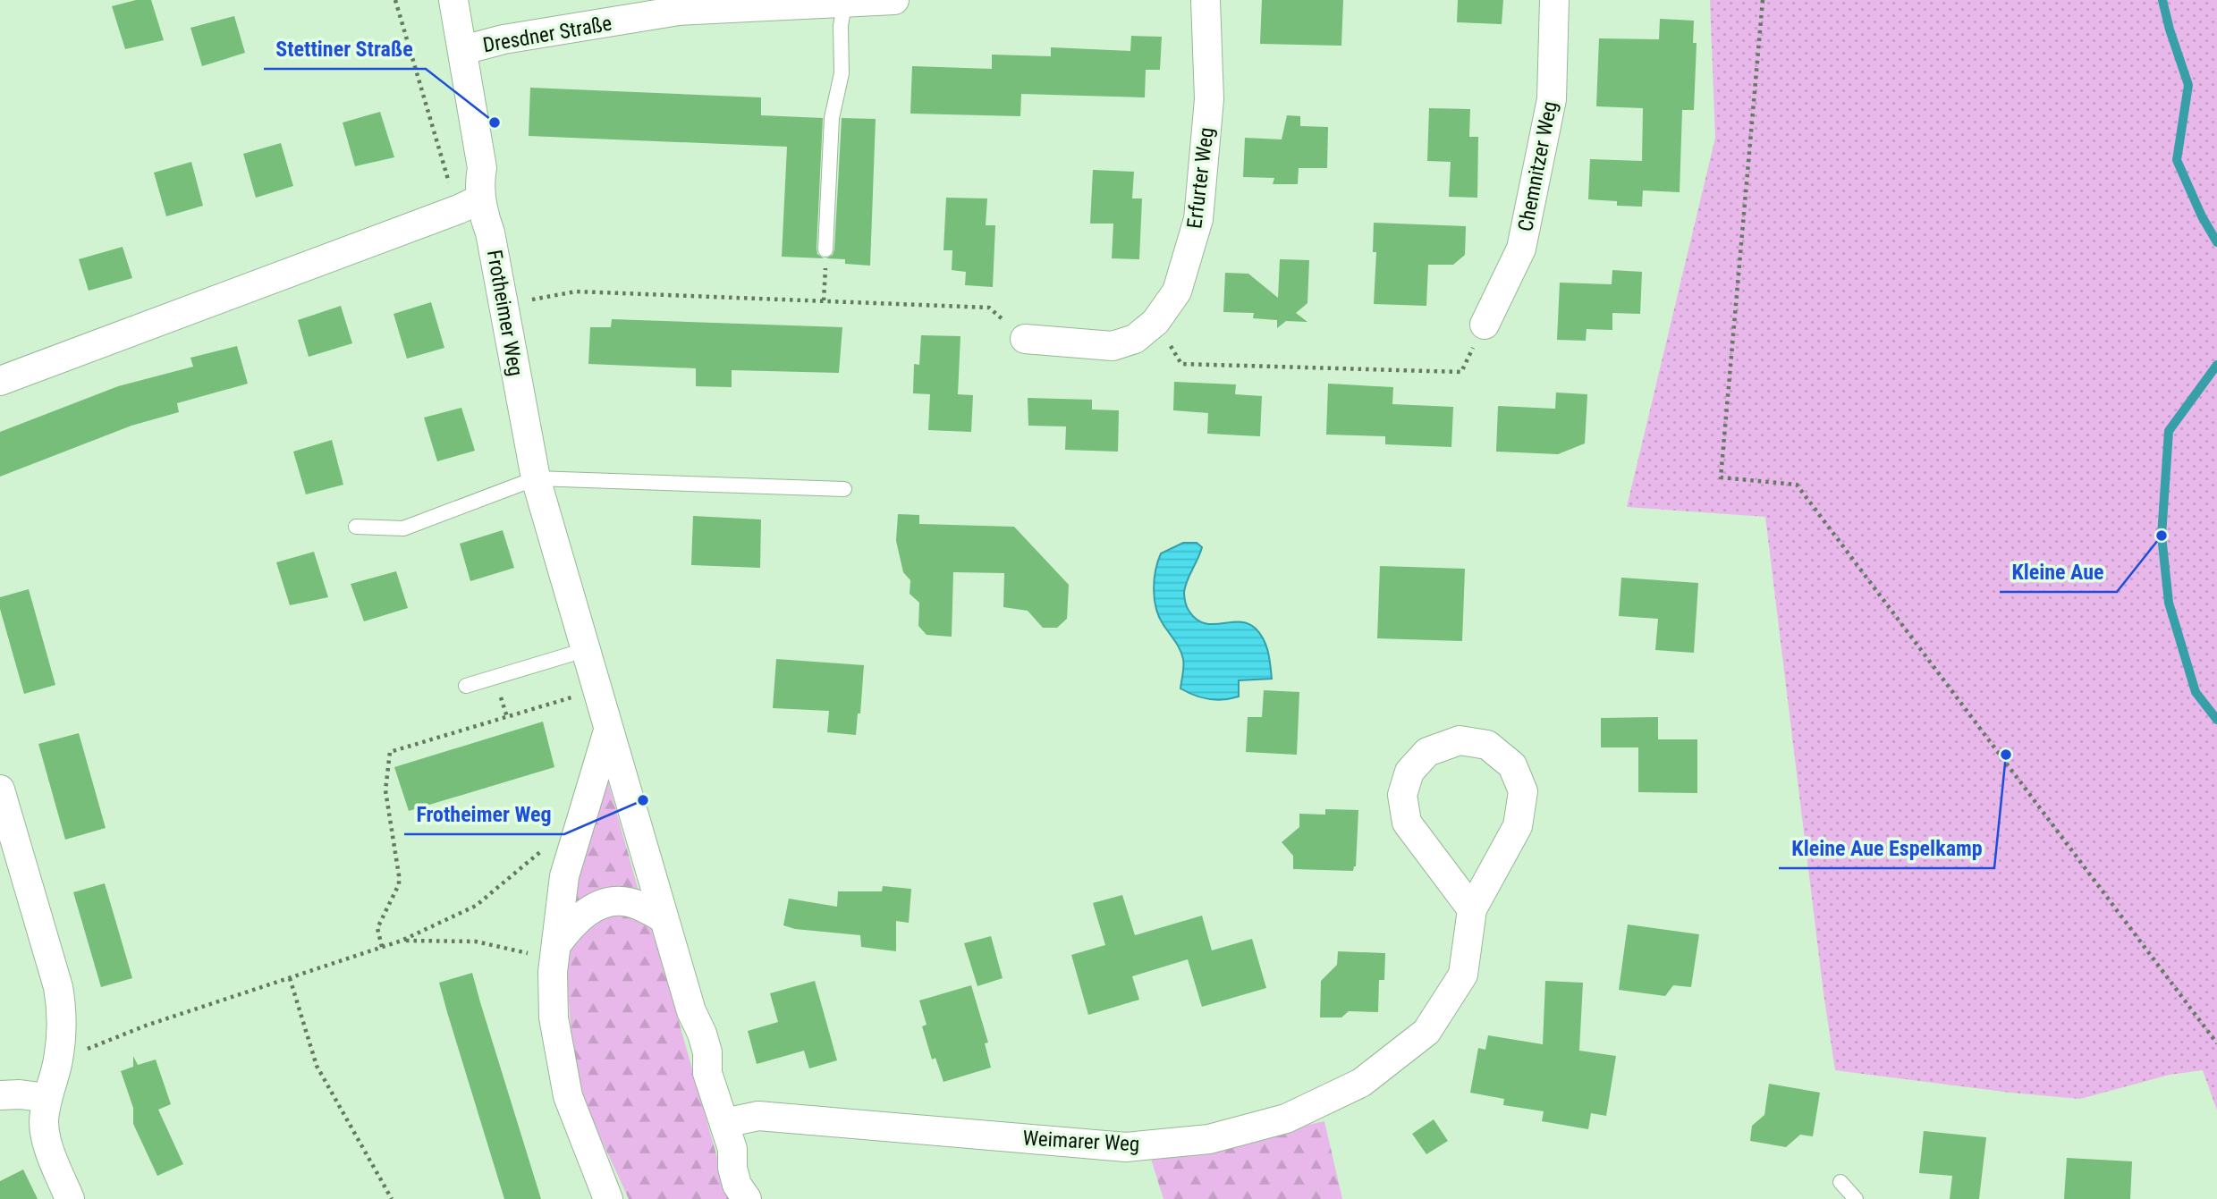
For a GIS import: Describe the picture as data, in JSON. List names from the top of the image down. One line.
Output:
{"streets":{"street":["Dresdner Straße","Chemnitzer Weg","Erfurter Weg","Frotheimer Weg","Weimarer Weg"]},"crossings":[["Dresdner Straße","Frotheimer Weg"],["Frotheimer Weg","Weimarer Weg"]],"places":["Stettiner Straße","Kleine Aue","Kleine Aue Espelkamp","Frotheimer Weg"]}
